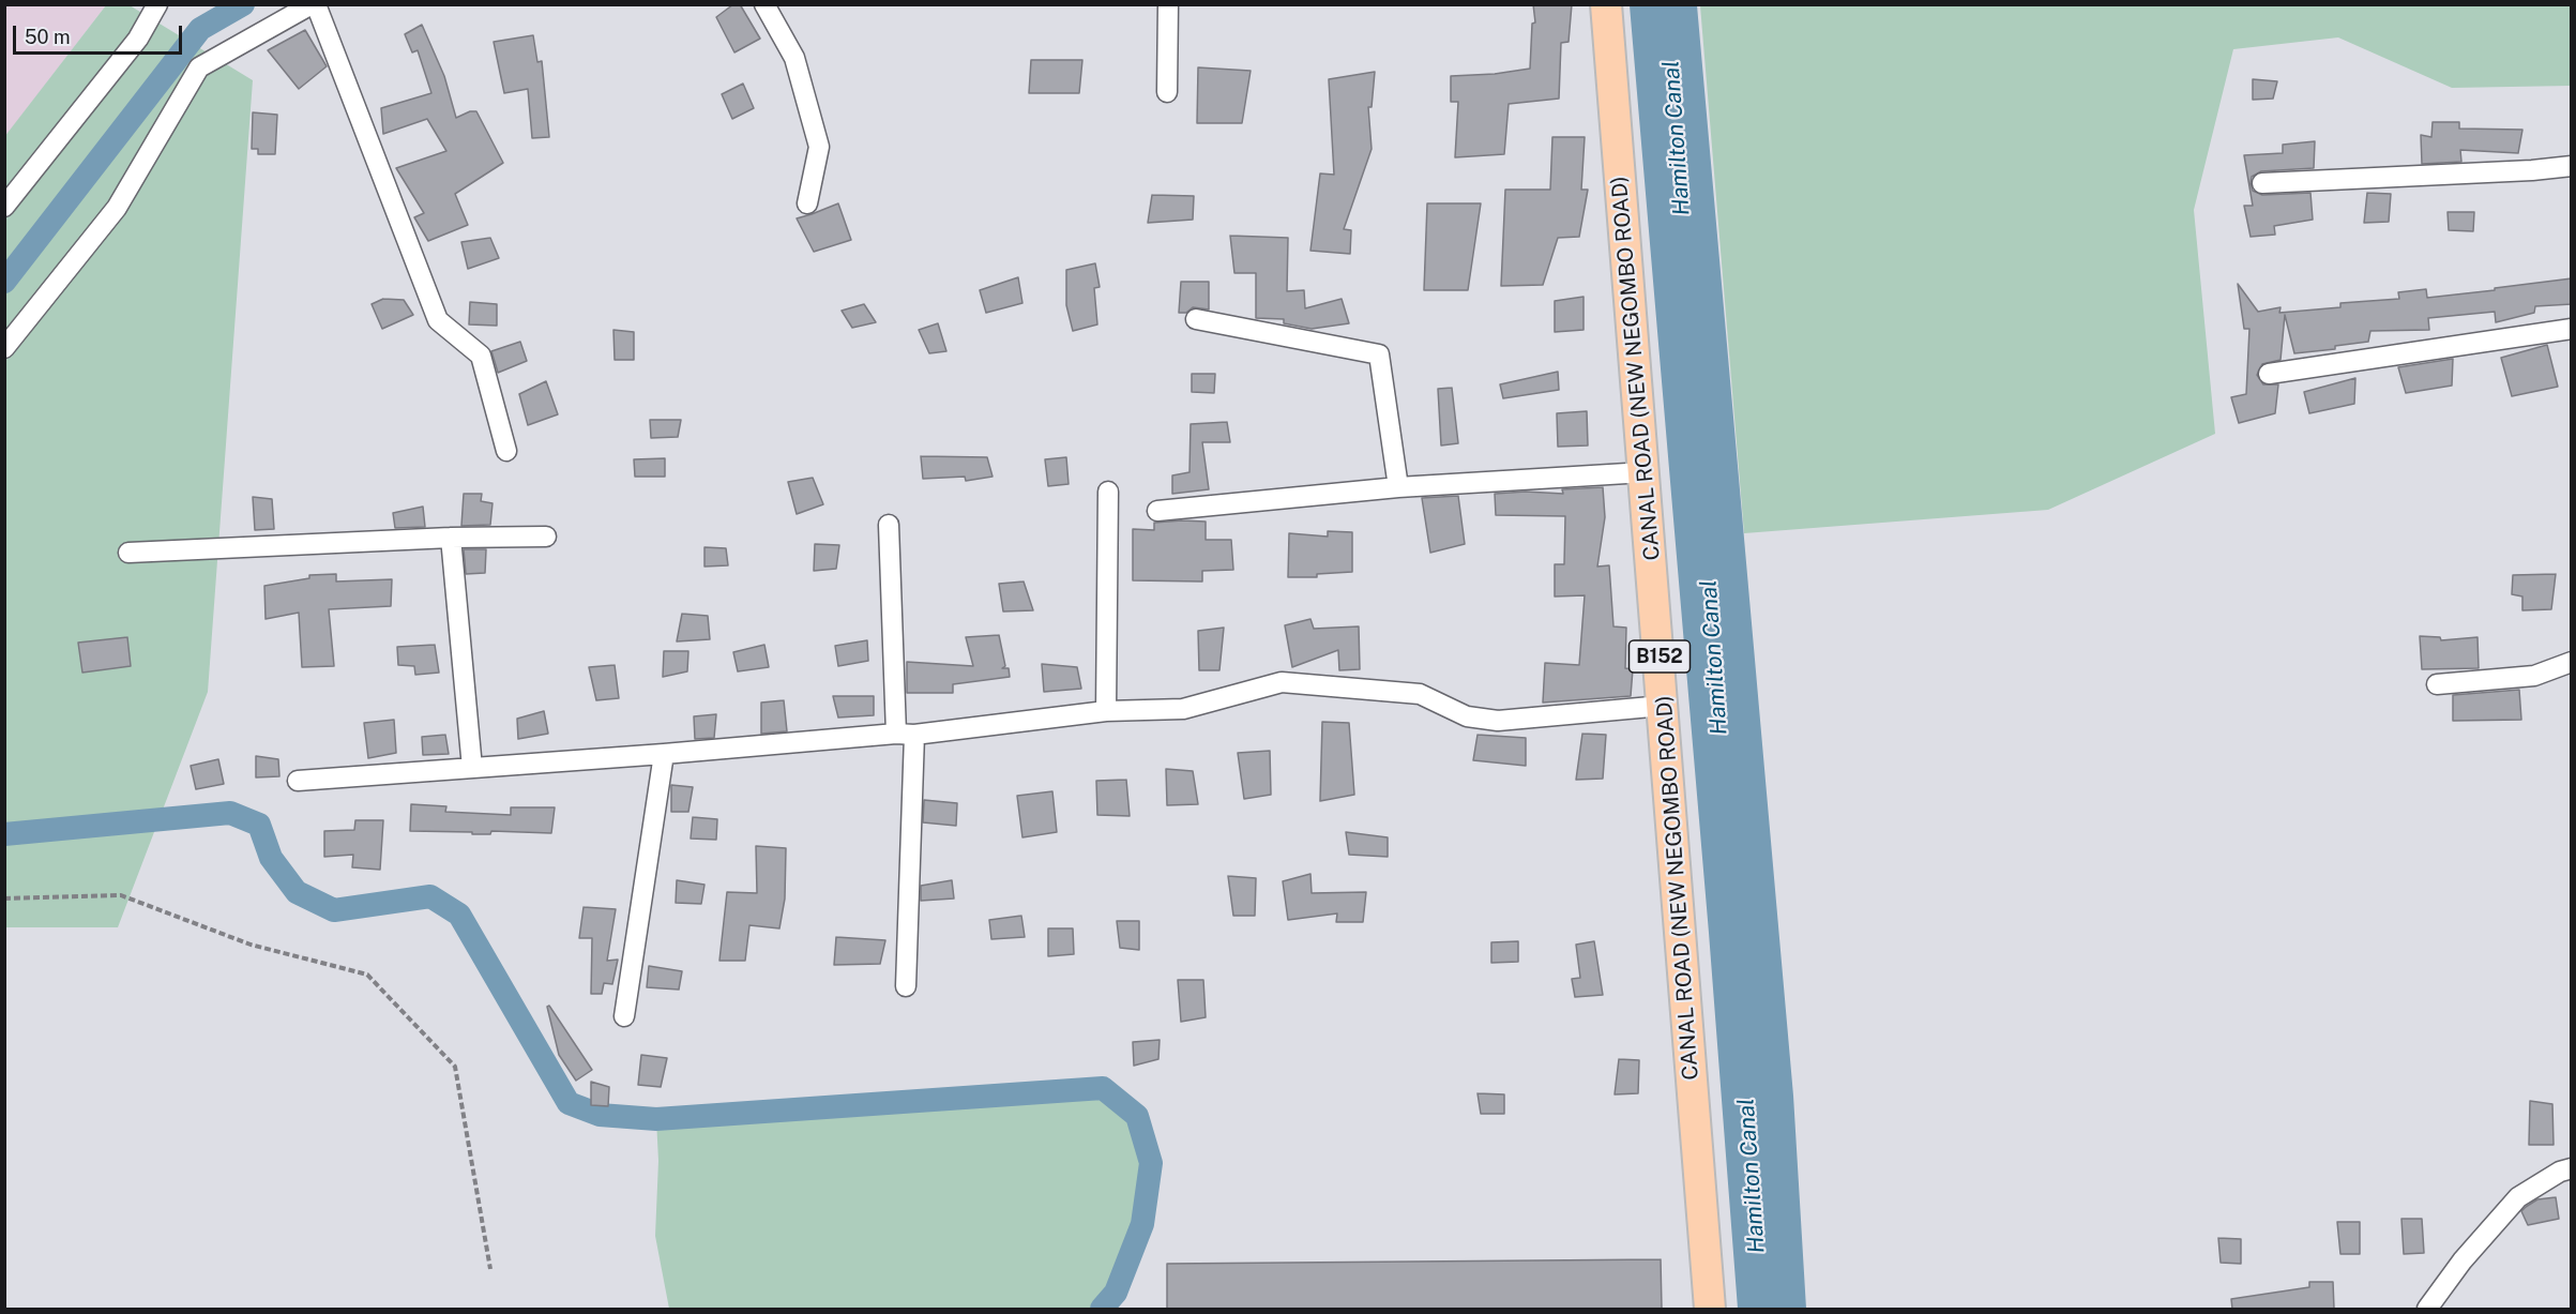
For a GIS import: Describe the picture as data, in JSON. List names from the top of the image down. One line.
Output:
{"streets":{"main road":["CANAL ROAD (NEW NEGOMBO ROAD)","B152"]},"water":["Hamilton Canal"],"scale_bar":"50 m"}
